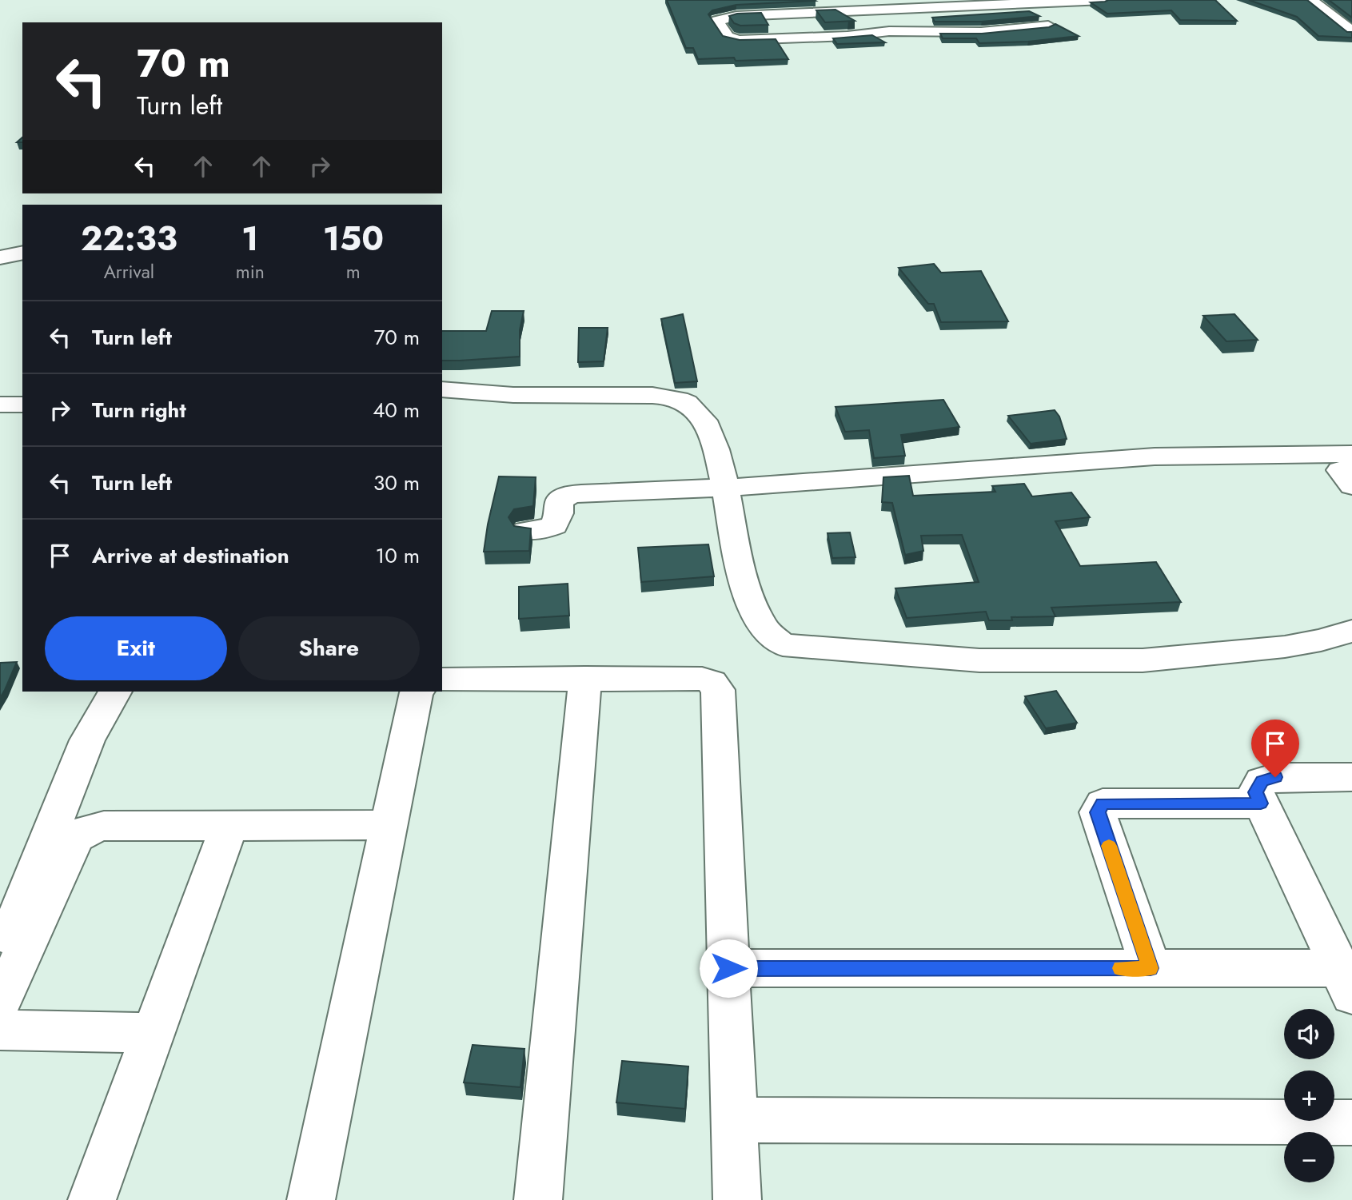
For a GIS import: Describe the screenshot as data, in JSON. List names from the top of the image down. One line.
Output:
{"page":{"turn":["70 m","Turn left"],"eta":["22:33","Arrival","1","min","150","m"],"list":[{"name":"Turn left","value":"70 m"},{"name":"Turn right","value":"40 m"},{"name":"Turn left","value":"30 m"},{"name":"Arrive at destination","value":"10 m"}],"buttons":["Exit","Share"],"map_buttons":["+","−"]}}
